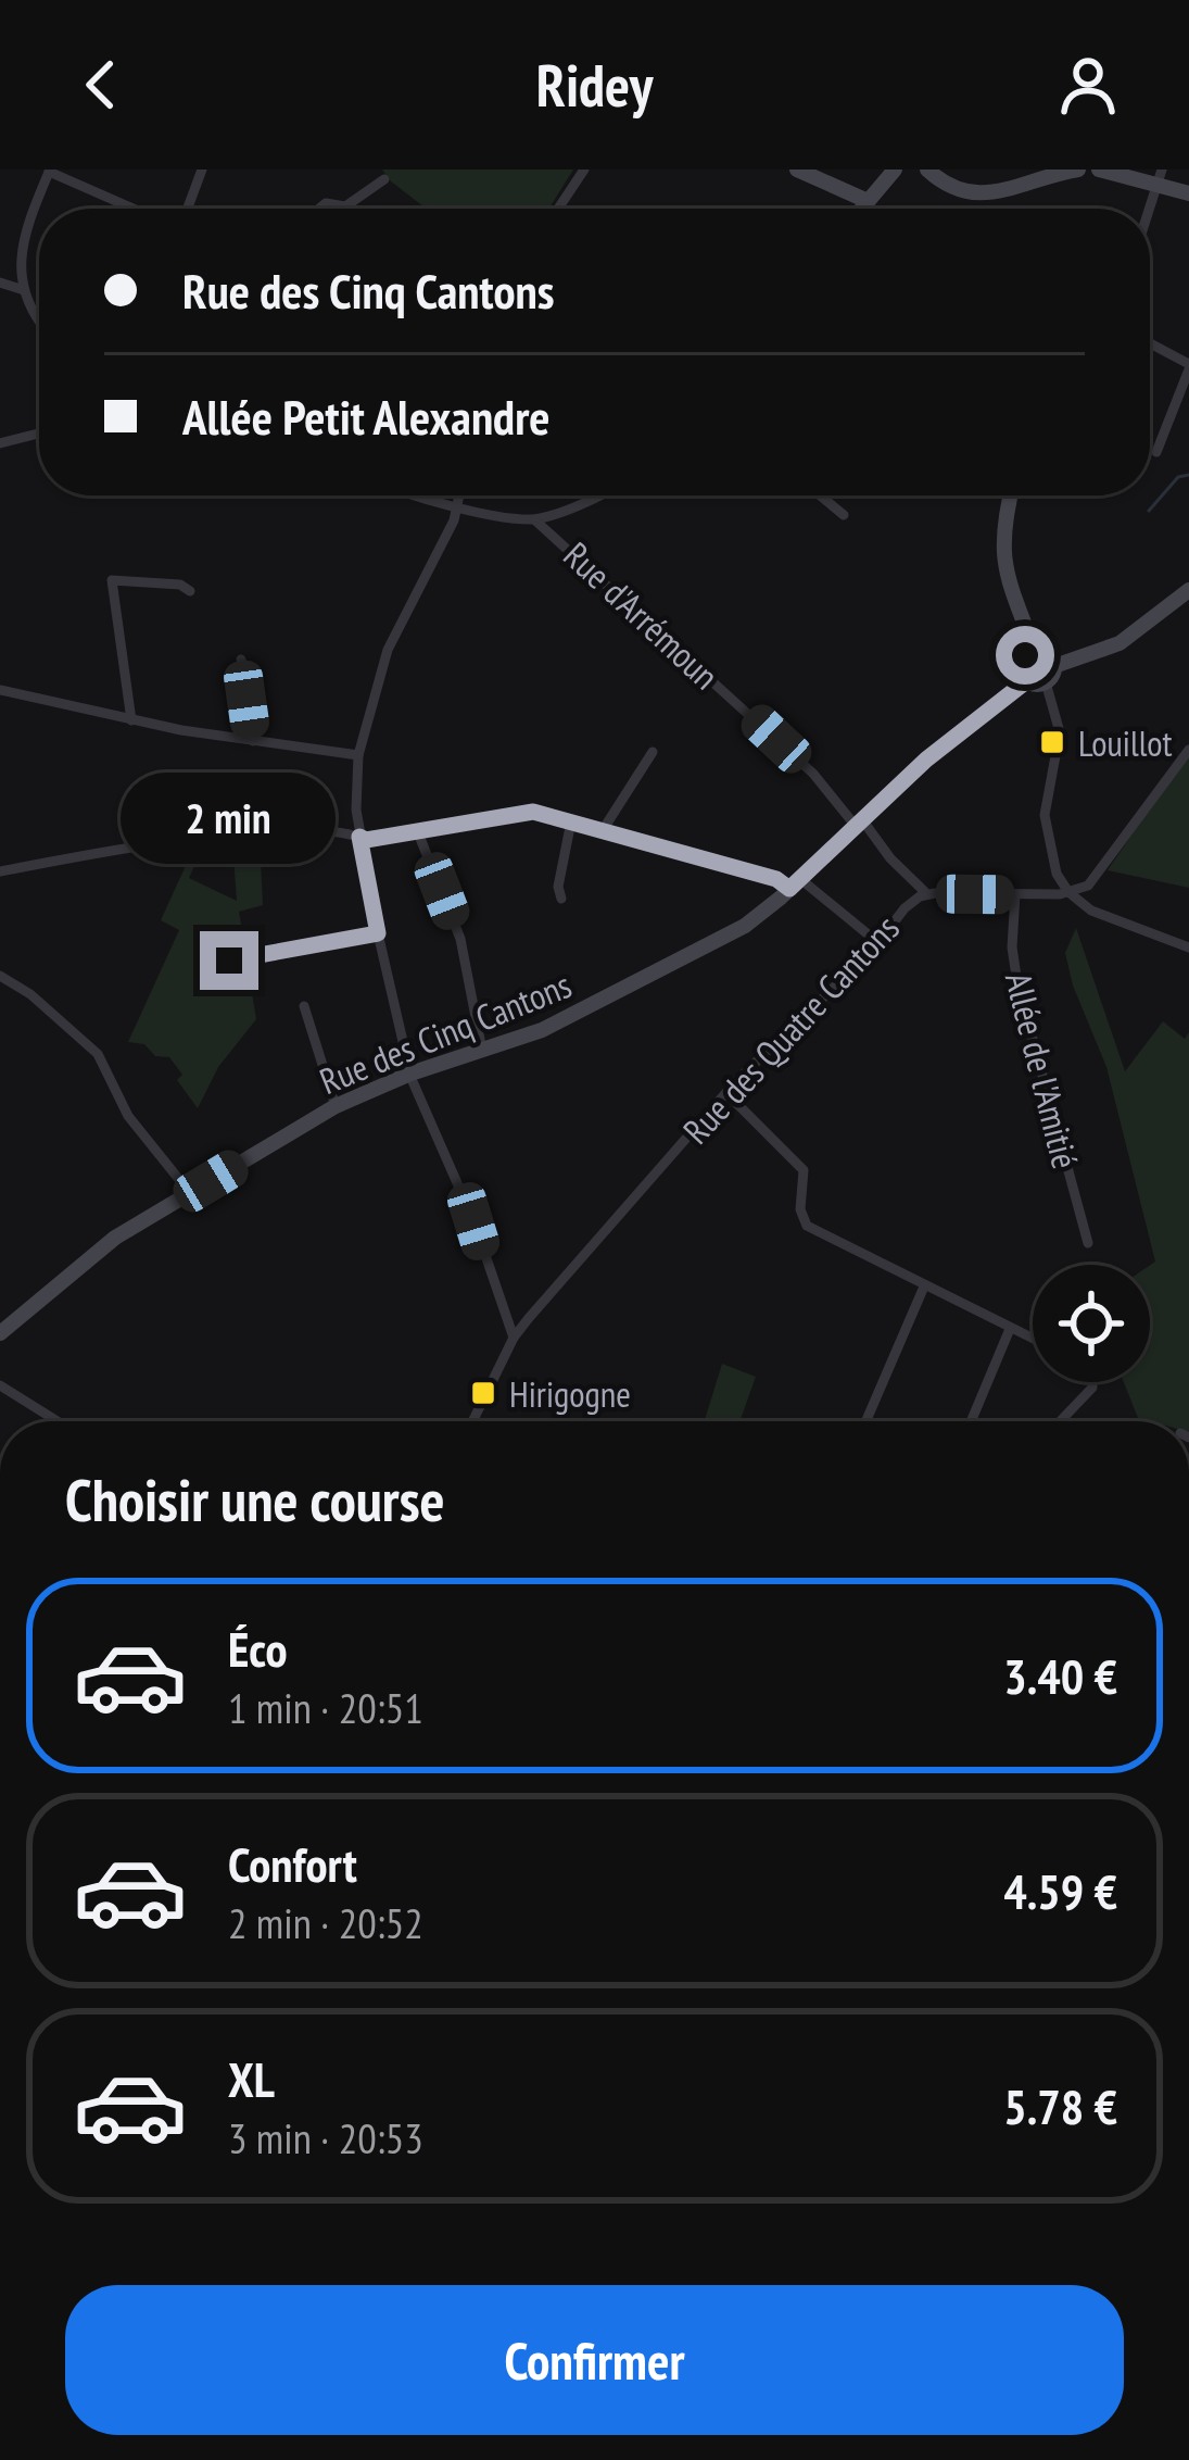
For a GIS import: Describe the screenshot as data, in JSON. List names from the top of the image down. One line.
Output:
{"streets":{"street":["Rue d'Arrémoun","Rue des Quatre Cantons","Rue des Cinq Cantons","Allée de l'Amitié"]},"crossings":[["Rue d'Arrémoun","Rue des Quatre Cantons"],["Rue d'Arrémoun","Rue des Cinq Cantons"],["Rue des Quatre Cantons","Allée de l'Amitié"]],"places":{"transit":["Louillot","Hirigogne"]},"page":{"header":"Ridey","banner":["Rue des Cinq Cantons","Allée Petit Alexandre"],"bubble":"2 min","heading":"Choisir une course","list":[{"name":"Éco","note":"1 min · 20:51","value":"3.40 €"},{"name":"Confort","note":"2 min · 20:52","value":"4.59 €"},{"name":"XL","note":"3 min · 20:53","value":"5.78 €"}],"buttons":"Confirmer"}}
